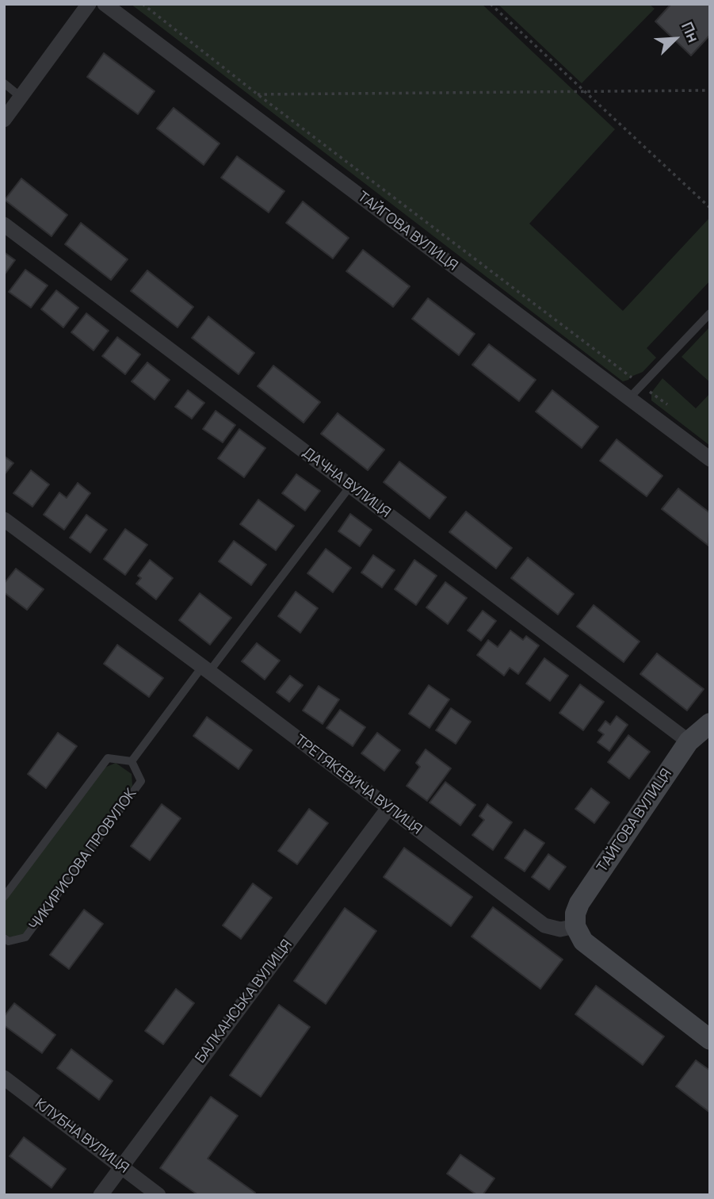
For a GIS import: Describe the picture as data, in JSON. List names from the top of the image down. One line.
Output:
{"streets":{"street":["ТАЙГОВА ВУЛИЦЯ","ДАЧНА ВУЛИЦЯ","ТРЕТЯКЕВИЧА ВУЛИЦЯ","БАЛКАНСЬКА ВУЛИЦЯ","КЛУБНА ВУЛИЦЯ"],"lane":["ЧИКИРИСОВА ПРОВУЛОК"]},"crossings":[["ТАЙГОВА ВУЛИЦЯ","ДАЧНА ВУЛИЦЯ"],["ТАЙГОВА ВУЛИЦЯ","ТРЕТЯКЕВИЧА ВУЛИЦЯ"],["ТРЕТЯКЕВИЧА ВУЛИЦЯ","БАЛКАНСЬКА ВУЛИЦЯ"],["БАЛКАНСЬКА ВУЛИЦЯ","КЛУБНА ВУЛИЦЯ"]],"north":"top right"}
